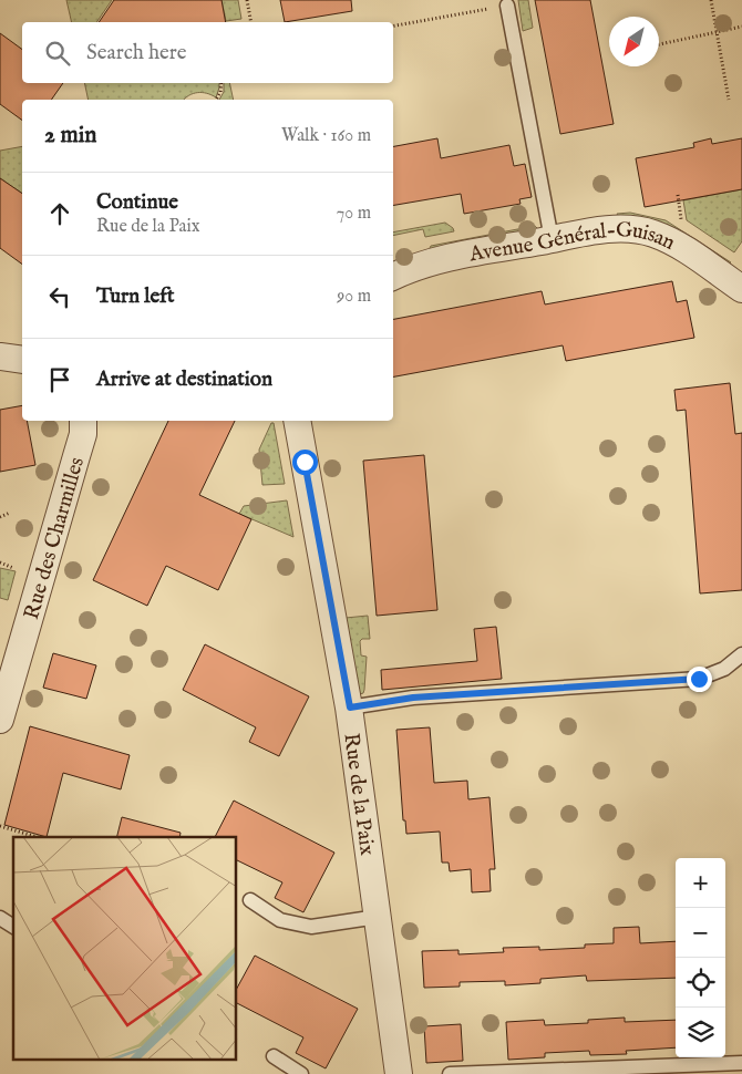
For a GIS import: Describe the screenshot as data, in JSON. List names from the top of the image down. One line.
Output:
{"streets":{"street":["Avenue Général-Guisan","Rue des Charmilles","Rue de la Paix"]},"north":"bottom left","page":{"search":"Search here","heading":["2 min","Walk · 160 m"],"list":[["Continue","Rue de la Paix","70 m"],["Turn left","90 m"],"Arrive at destination"],"map_buttons":["+","−"]}}
